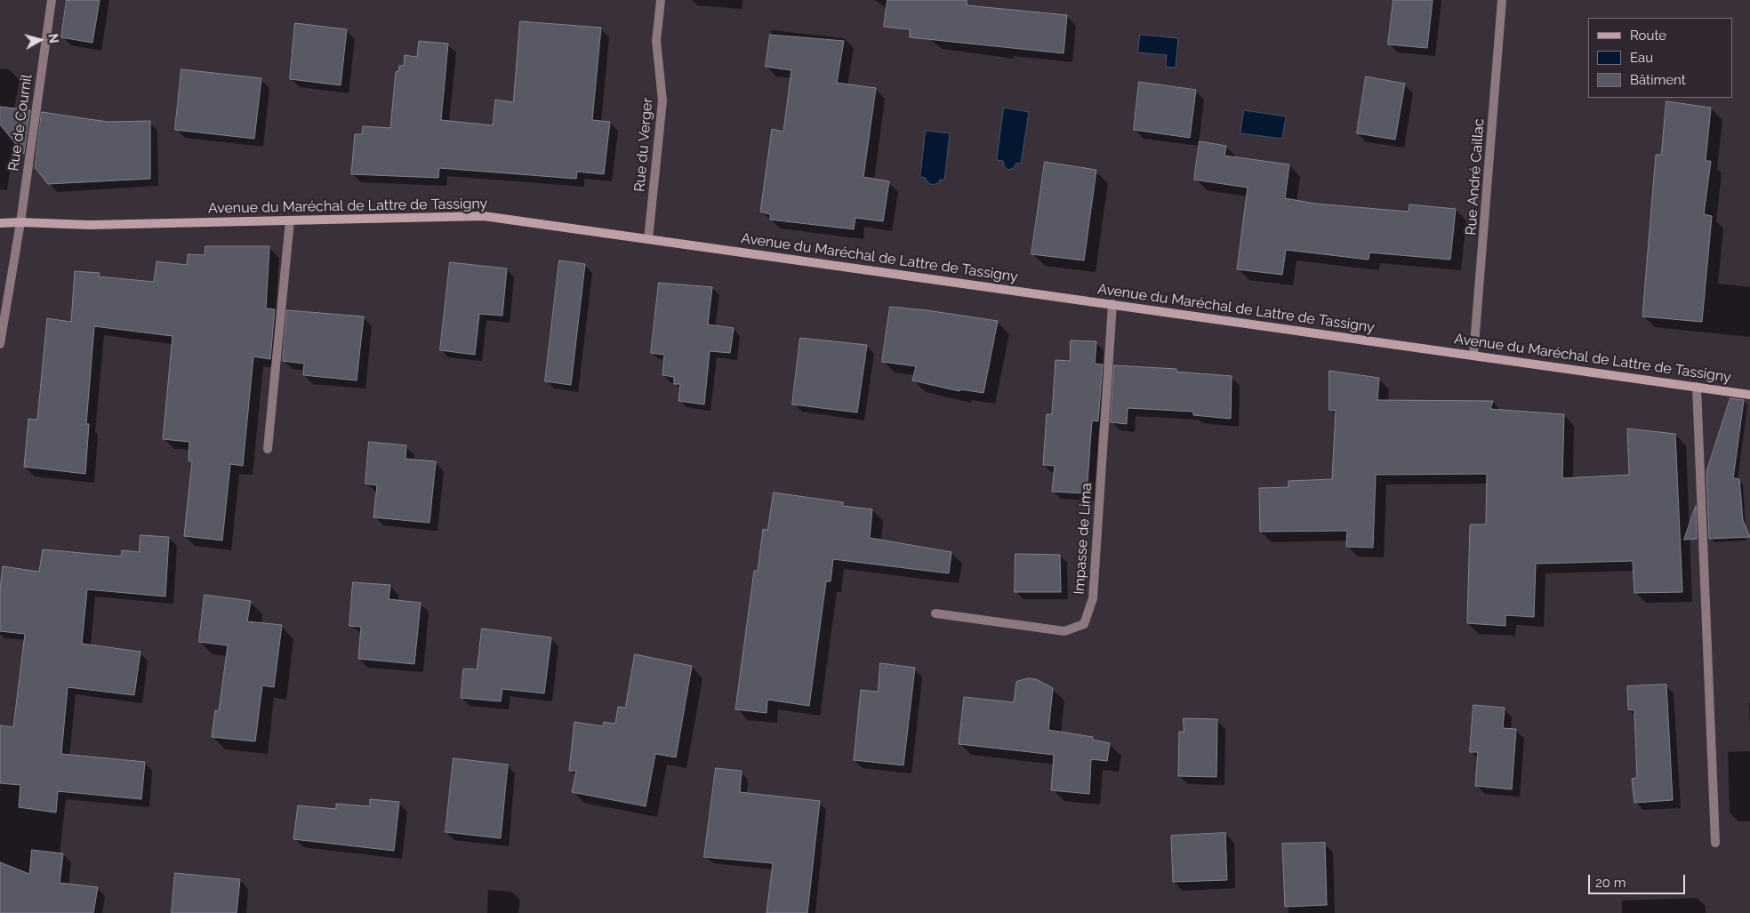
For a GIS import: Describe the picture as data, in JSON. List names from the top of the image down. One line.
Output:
{"streets":{"main road":["Avenue du Maréchal de Lattre de Tassigny"],"street":["Rue de Cournil","Rue du Verger","Rue André Caillac","Impasse de Lima"]},"crossings":[["Rue de Cournil","Avenue du Maréchal de Lattre de Tassigny"],["Rue du Verger","Avenue du Maréchal de Lattre de Tassigny"],["Rue André Caillac","Avenue du Maréchal de Lattre de Tassigny"],["Avenue du Maréchal de Lattre de Tassigny","Impasse de Lima"]],"legend":["Route","Eau","Bâtiment"],"scale_bar":"20 m","north":"right"}
